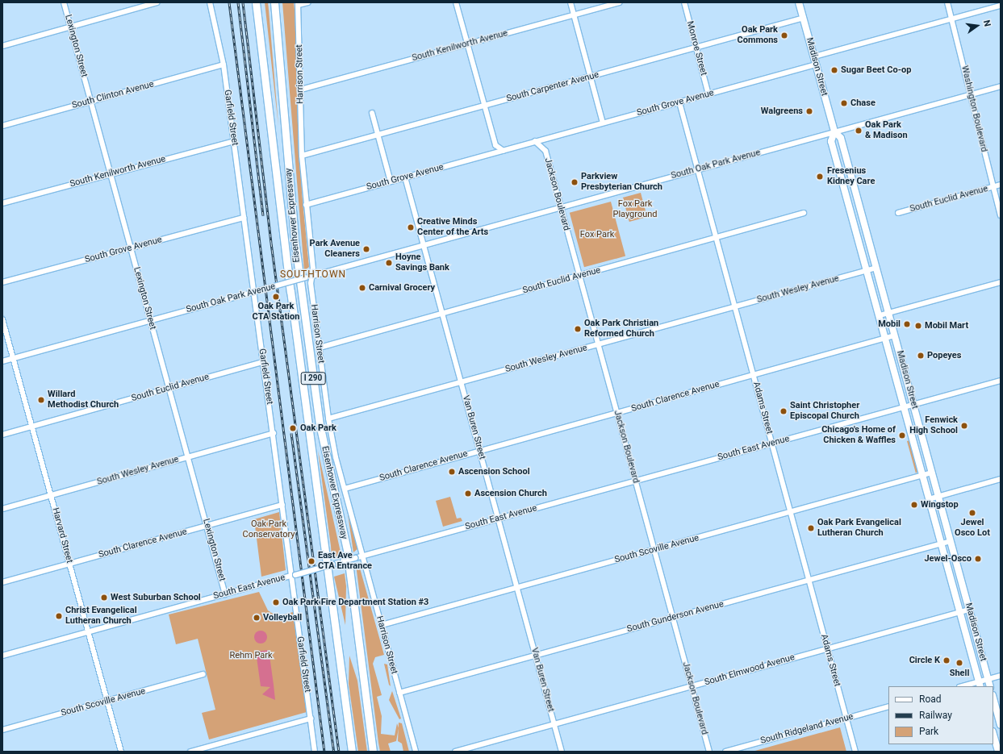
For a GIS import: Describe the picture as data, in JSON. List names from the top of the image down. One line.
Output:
{"streets":{"highway":["Eisenhower Expressway","I 290"],"main road":["Madison Street"],"street":["Lexington Street","South Kenilworth Avenue","Monroe Street","Harrison Street","South Carpenter Avenue","South Clinton Avenue","South Grove Avenue","Washington Boulevard","Garfield Street","South Oak Park Avenue","Jackson Boulevard","South Euclid Avenue","South Wesley Avenue","South Clarence Avenue","Adams Street","Van Buren Street","South East Avenue","Harvard Street","South Scoville Avenue","South Gunderson Avenue","South Elmwood Avenue","South Ridgeland Avenue"]},"crossings":[["Lexington Street","South Kenilworth Avenue"],["Lexington Street","South Clinton Avenue"],["Lexington Street","South Grove Avenue"],["Lexington Street","South Oak Park Avenue"],["Lexington Street","South Euclid Avenue"],["Lexington Street","South Wesley Avenue"],["Lexington Street","South Clarence Avenue"],["Lexington Street","South East Avenue"],["South Kenilworth Avenue","Harrison Street"],["South Kenilworth Avenue","Garfield Street"],["Monroe Street","South Carpenter Avenue"],["Monroe Street","South Grove Avenue"],["Madison Street","South Carpenter Avenue"],["Madison Street","South Grove Avenue"],["Madison Street","South Oak Park Avenue"],["Madison Street","South Wesley Avenue"],["Madison Street","South Clarence Avenue"],["Madison Street","South East Avenue"],["Madison Street","South Scoville Avenue"],["Madison Street","South Gunderson Avenue"],["Madison Street","South Elmwood Avenue"],["Harrison Street","South Carpenter Avenue"],["Harrison Street","South Grove Avenue"],["Harrison Street","South Oak Park Avenue"],["Harrison Street","South Euclid Avenue"],["Harrison Street","South Wesley Avenue"],["Harrison Street","South Clarence Avenue"],["Harrison Street","South East Avenue"],["Harrison Street","South Scoville Avenue"],["Harrison Street","South Gunderson Avenue"],["South Clinton Avenue","Garfield Street"],["South Grove Avenue","Garfield Street"],["South Grove Avenue","Jackson Boulevard"],["South Grove Avenue","Adams Street"],["South Grove Avenue","Van Buren Street"],["Washington Boulevard","South Oak Park Avenue"],["Washington Boulevard","South Euclid Avenue"],["Garfield Street","South Oak Park Avenue"],["Garfield Street","South Euclid Avenue"],["Garfield Street","South Wesley Avenue"],["Garfield Street","South Clarence Avenue"],["Garfield Street","South East Avenue"],["South Oak Park Avenue","Jackson Boulevard"],["South Oak Park Avenue","Adams Street"],["South Oak Park Avenue","Van Buren Street"],["South Oak Park Avenue","Harvard Street"],["Jackson Boulevard","South Euclid Avenue"],["Jackson Boulevard","South Wesley Avenue"],["Jackson Boulevard","South Clarence Avenue"],["Jackson Boulevard","South East Avenue"],["Jackson Boulevard","South Scoville Avenue"],["Jackson Boulevard","South Gunderson Avenue"],["Jackson Boulevard","South Elmwood Avenue"],["South Euclid Avenue","Adams Street"],["South Euclid Avenue","Van Buren Street"],["South Euclid Avenue","Harvard Street"],["South Wesley Avenue","Adams Street"],["South Wesley Avenue","Van Buren Street"],["South Wesley Avenue","Harvard Street"],["South Clarence Avenue","Adams Street"],["South Clarence Avenue","Van Buren Street"],["South Clarence Avenue","Harvard Street"],["Adams Street","South East Avenue"],["Adams Street","South Scoville Avenue"],["Adams Street","South Gunderson Avenue"],["Adams Street","South Elmwood Avenue"],["Adams Street","South Ridgeland Avenue"],["Van Buren Street","South East Avenue"],["Van Buren Street","South Scoville Avenue"],["Van Buren Street","South Gunderson Avenue"],["Van Buren Street","South Elmwood Avenue"],["South East Avenue","Harvard Street"],["Harvard Street","South Scoville Avenue"]],"districts":["SOUTHTOWN"],"parks":["Fox Park Playground","Fox Park","Oak Park Conservatory","Rehm Park"],"places":["Oak Park Commons","Sugar Beet Co-op","Chase","Walgreens","Oak Park & Madison","Fresenius Kidney Care","Parkview Presbyterian Church","Creative Minds Center of the Arts","Park Avenue Cleaners","Hoyne Savings Bank","Carnival Grocery","Oak Park CTA Station","Mobil","Mobil Mart","Oak Park Christian Reformed Church","Popeyes","Willard Methodist Church","Saint Christopher Episcopal Church","Fenwick High School","Oak Park","Chicago's Home of Chicken & Waffles","Ascension School","Ascension Church","Wingstop","Jewel Osco Lot","Oak Park Evangelical Lutheran Church","Jewel-Osco","East Ave CTA Entrance","West Suburban School","Oak Park Fire Department Station #3","Christ Evangelical Lutheran Church","Volleyball","Circle K","Shell"],"legend":["Road","Railway","Park"],"north":"right"}
